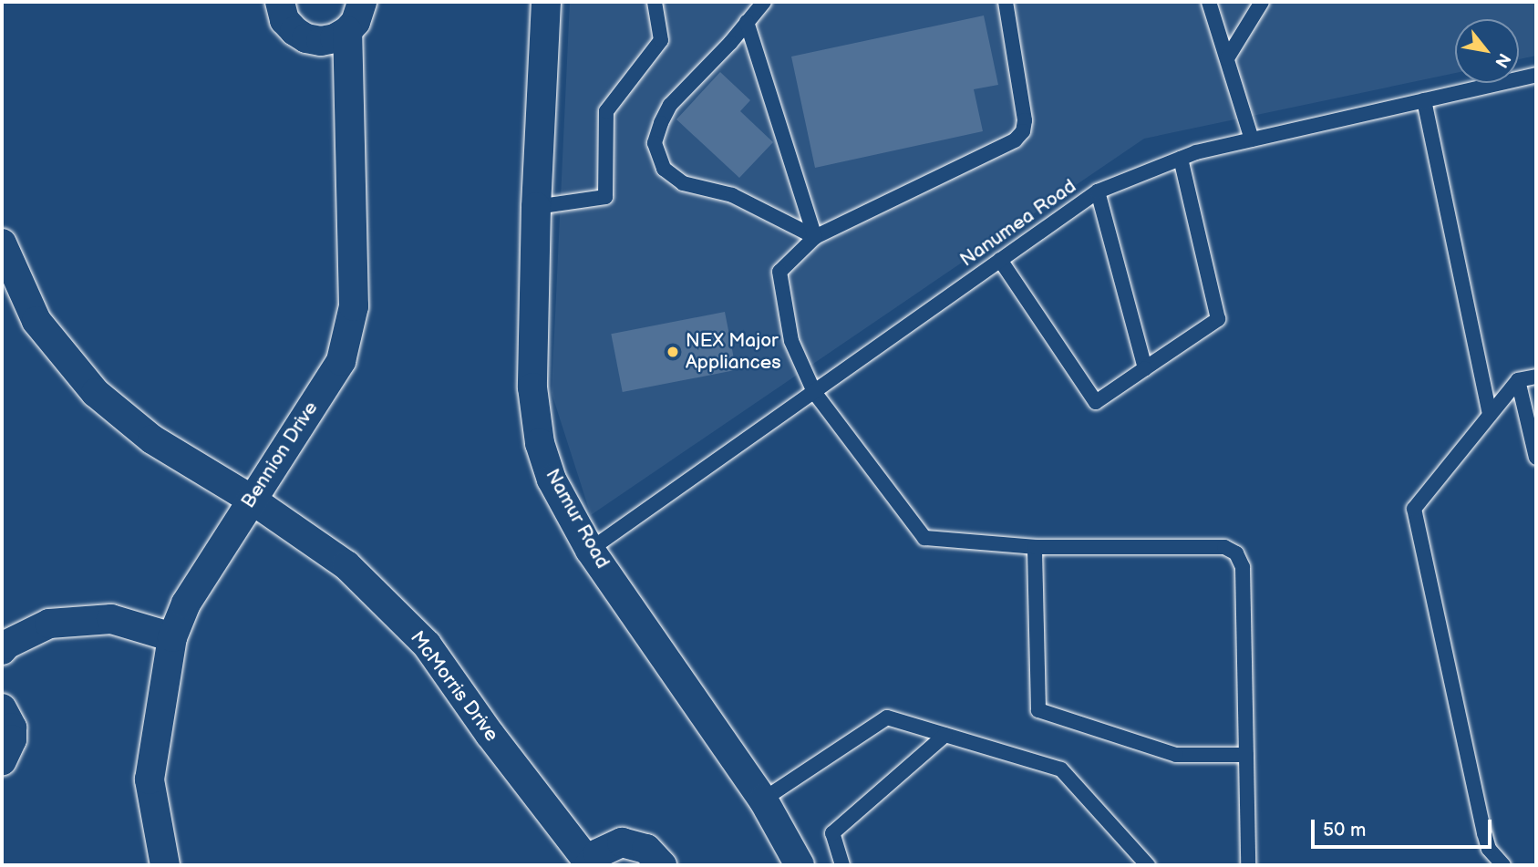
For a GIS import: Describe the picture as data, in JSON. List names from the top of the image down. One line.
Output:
{"streets":{"street":["Bennion Drive","Namur Road","McMorris Drive"],"lane":["Nanumea Road"]},"crossings":[["Nanumea Road","Namur Road"],["Bennion Drive","McMorris Drive"]],"places":["NEX Major Appliances"],"scale_bar":"50 m","north":"bottom right"}
